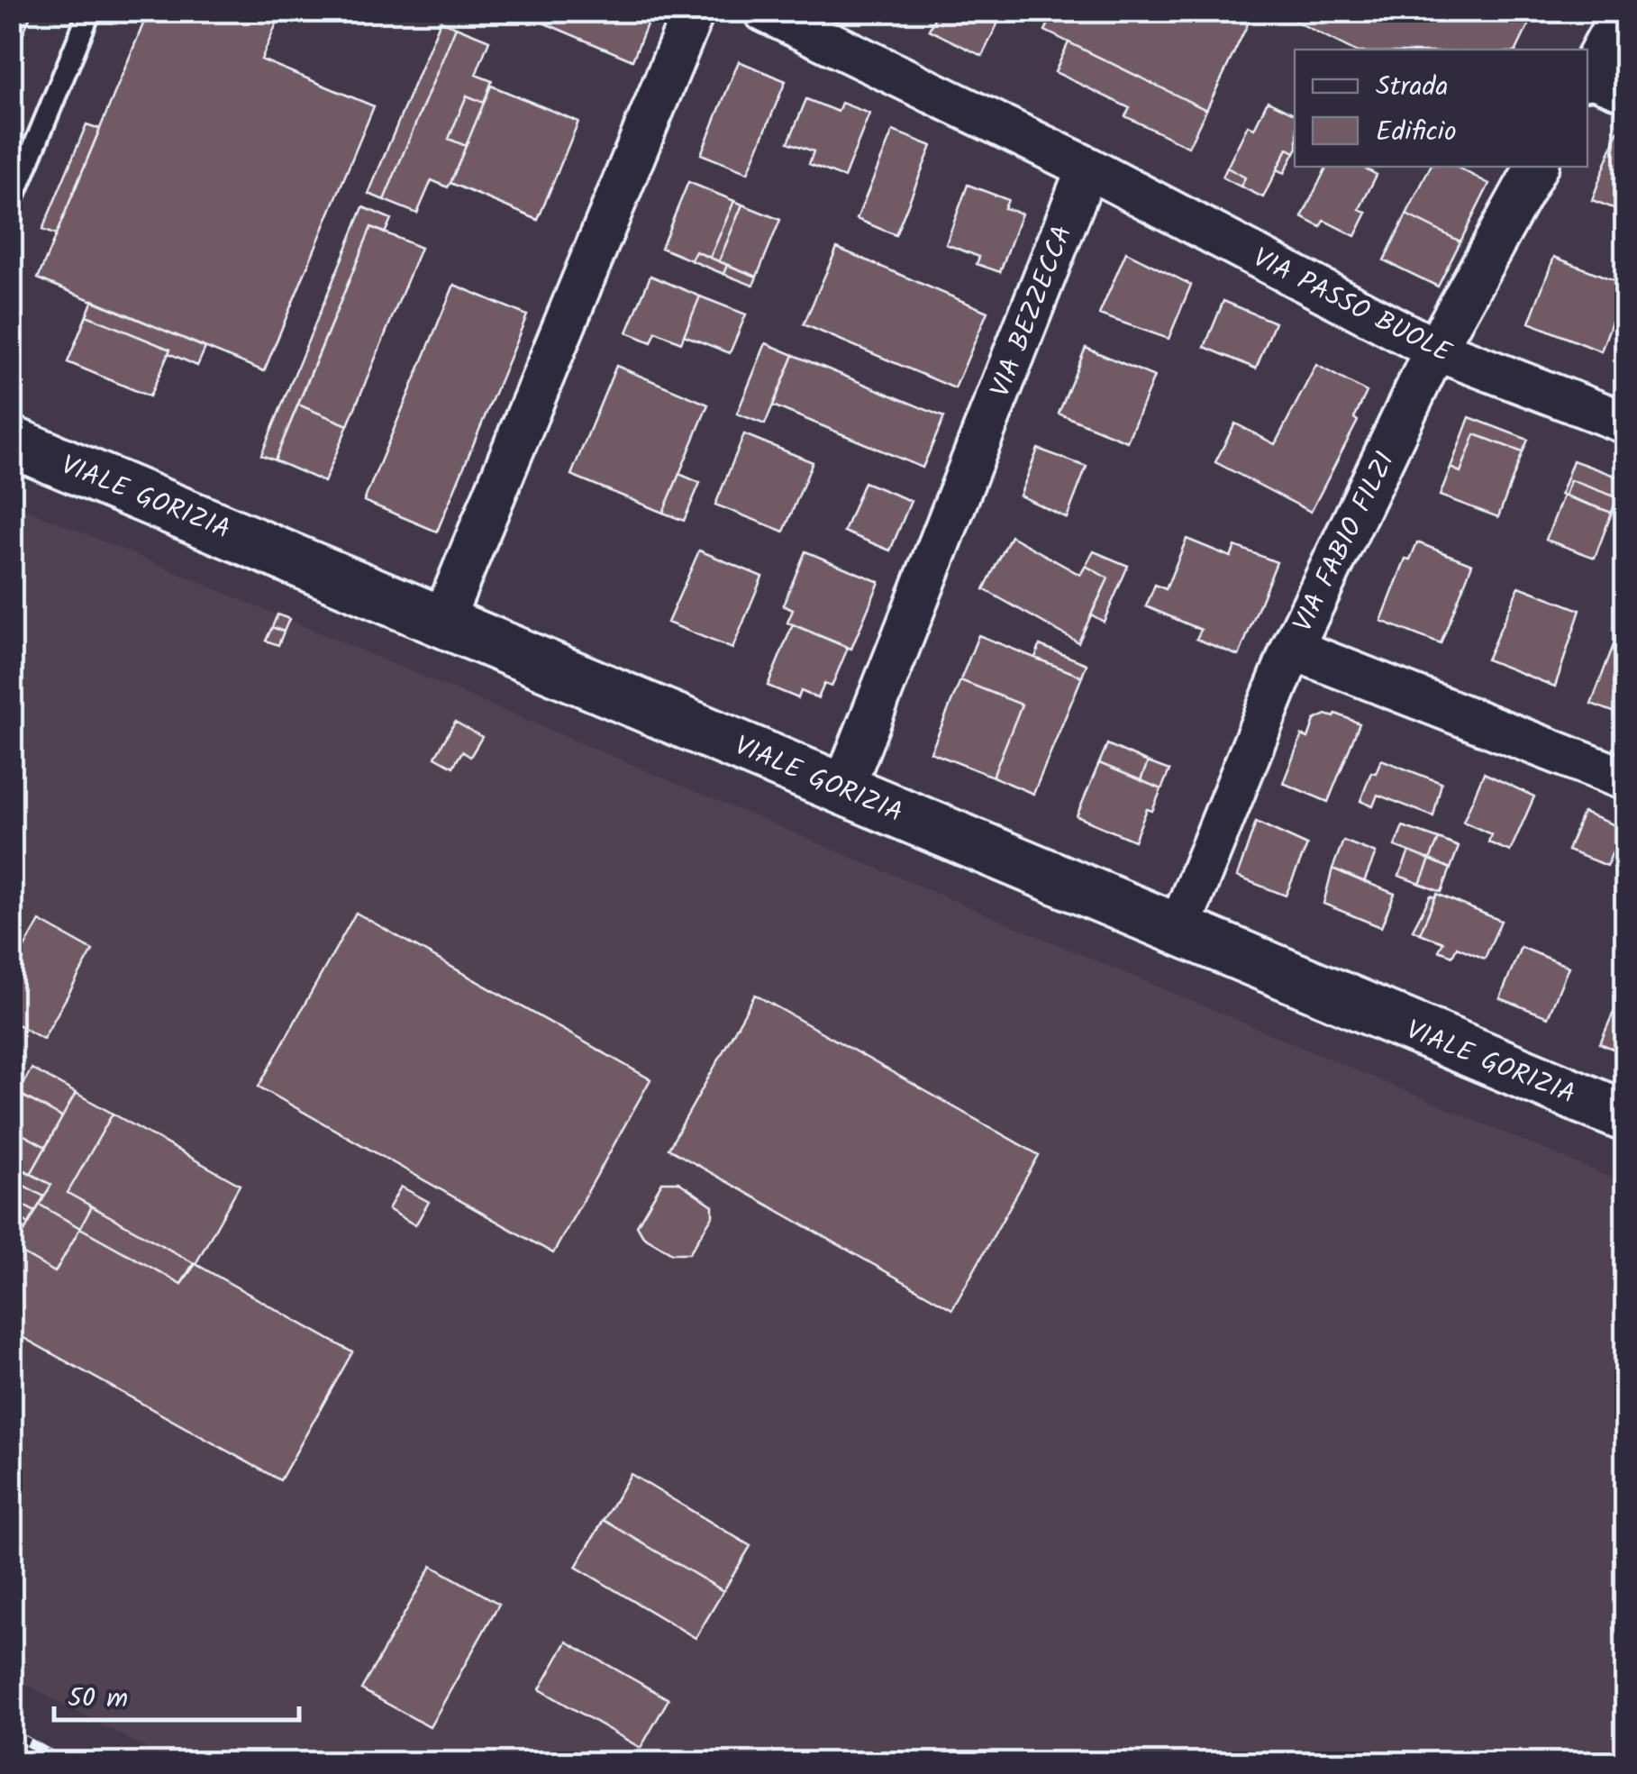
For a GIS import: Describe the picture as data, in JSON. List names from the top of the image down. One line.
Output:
{"streets":{"street":["VIA PASSO BUOLE","VIA BEZZECCA","VIALE GORIZIA","VIA FABIO FILZI"]},"crossings":[["VIA PASSO BUOLE","VIA BEZZECCA"],["VIA PASSO BUOLE","VIA FABIO FILZI"],["VIA BEZZECCA","VIALE GORIZIA"],["VIALE GORIZIA","VIA FABIO FILZI"]],"legend":["Strada","Edificio"],"scale_bar":"50 m"}
